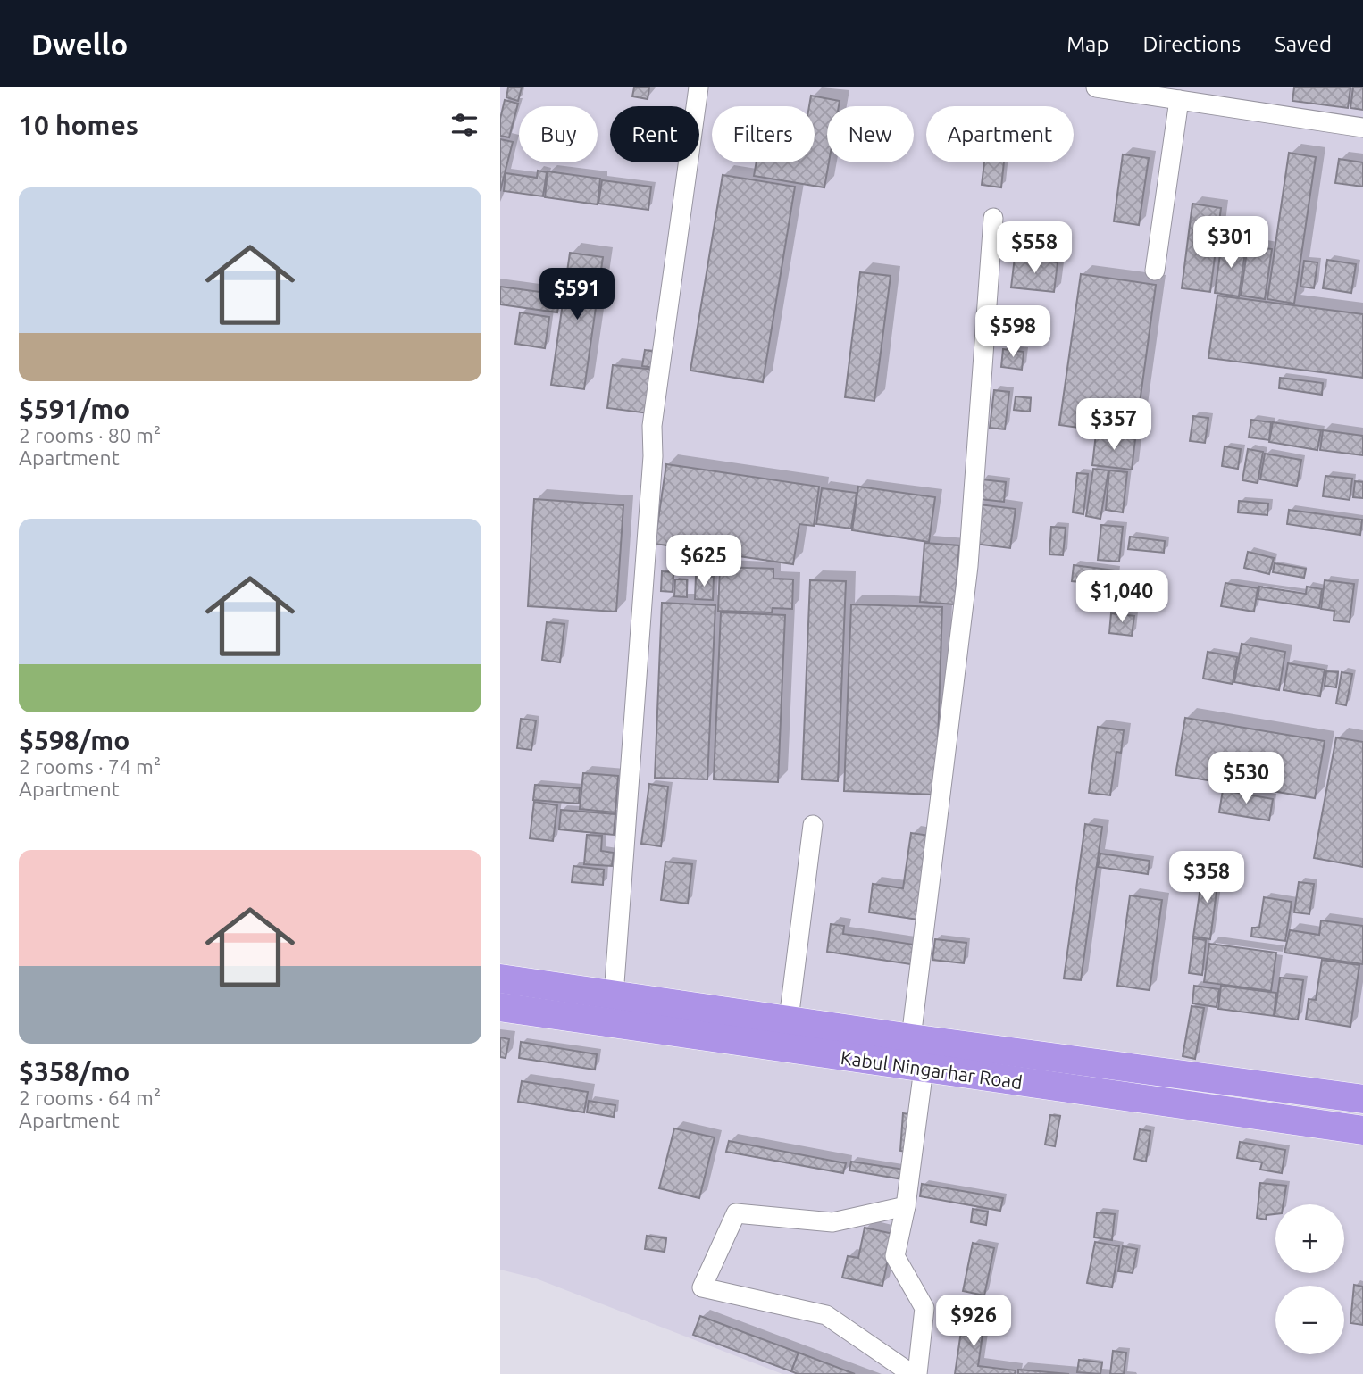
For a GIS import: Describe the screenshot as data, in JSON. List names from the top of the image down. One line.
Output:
{"streets":{"highway":["Kabul Ningarhar Road"]},"page":{"header":"Dwello","nav":["Map","Directions","Saved"],"heading":"10 homes","chip":["Buy","Rent","Filters","New","Apartment"],"list":[{"name":"$591/mo","note":"2 rooms · 80 m² · Apartment"},{"name":"$598/mo","note":"2 rooms · 74 m² · Apartment"},{"name":"$358/mo","note":"2 rooms · 64 m² · Apartment"}],"price":["$301","$558","$591","$598","$357","$625","$1,040","$530","$358","$926"],"map_buttons":["+","−"]}}
